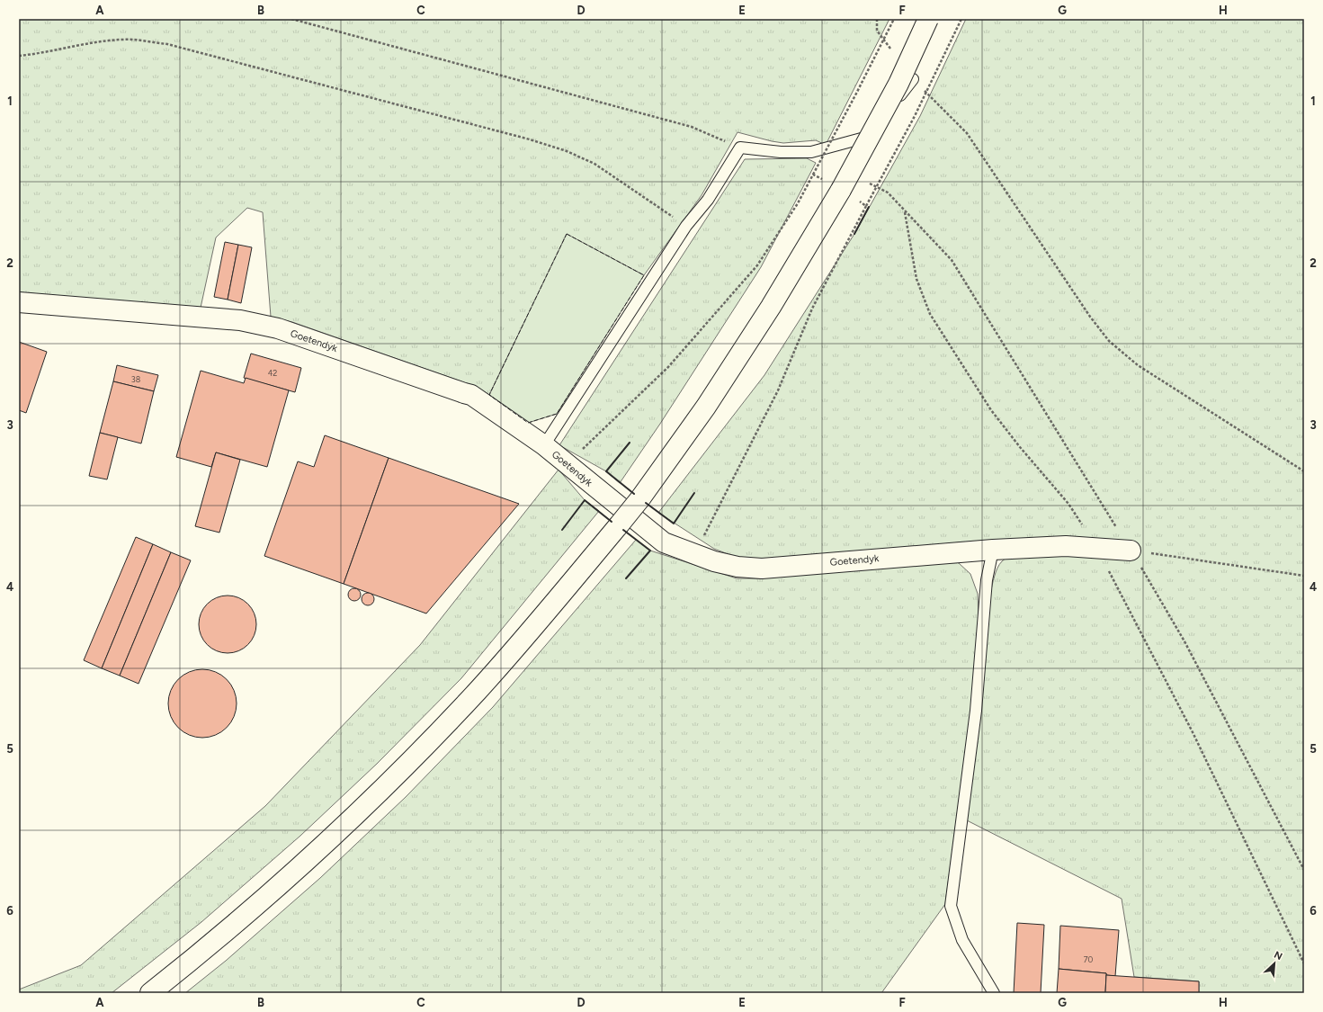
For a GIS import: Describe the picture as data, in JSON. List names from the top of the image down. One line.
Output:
{"streets":{"main road":["Goetendyk"]},"house_numbers":["42","38","70"],"north":"top right","grid":{"columns":["A","B","C","D","E","F","G","H"],"rows":["1","2","3","4","5","6"]}}
